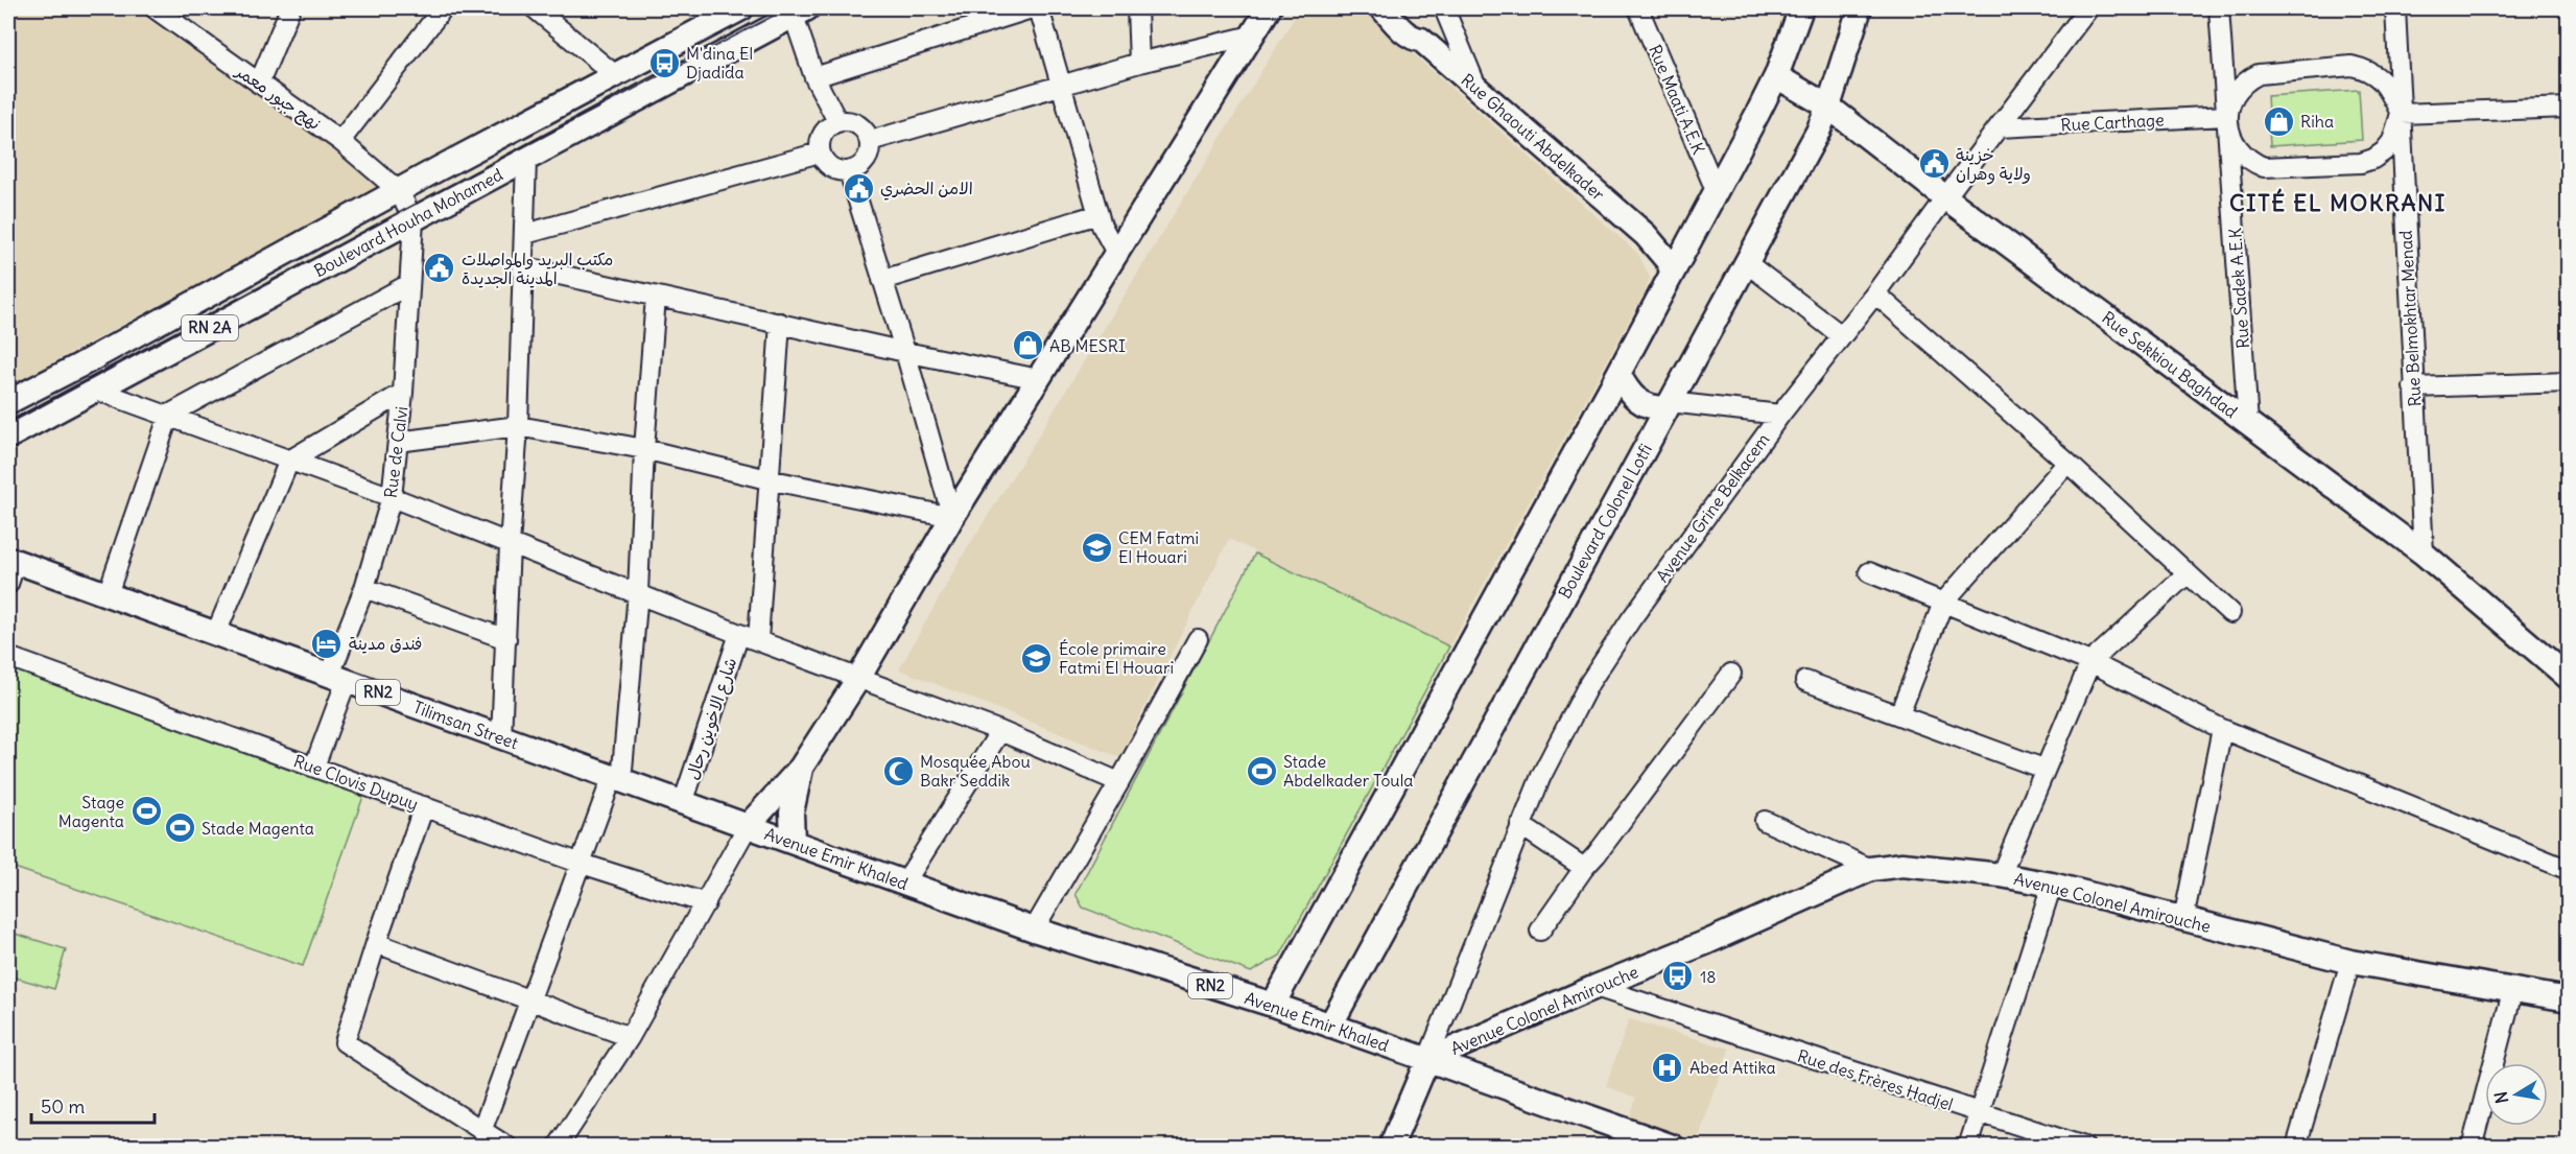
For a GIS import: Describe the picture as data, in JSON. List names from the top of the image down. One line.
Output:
{"streets":{"main road":["Rue Ghaouti Abdelkader","Boulevard Houha Mohamed","RN 2A","Rue Sekkiou Baghdad","Boulevard Colonel Lotfi","RN2","Tilimsan Street","Avenue Emir Khaled","Avenue Colonel Amirouche"],"street":["نهج جبور معمر","Rue Maati A.E.K","Rue Carthage","Rue Sadek A.E.K","Rue Belmokhtar Menad","Rue de Calvi","Avenue Grine Belkacem","شارع الاخوين رحال","Rue Clovis Dupuy","Rue des Frères Hadjel"]},"crossings":[["نهج جبور معمر","Boulevard Houha Mohamed"],["Rue Carthage","Rue Sadek A.E.K"],["Rue Carthage","Rue Belmokhtar Menad"],["Rue Carthage","Avenue Grine Belkacem"],["Boulevard Houha Mohamed","Rue de Calvi"],["Rue Sadek A.E.K","Rue Belmokhtar Menad"],["Rue Sadek A.E.K","Rue Sekkiou Baghdad"],["Rue Belmokhtar Menad","Rue Sekkiou Baghdad"],["Rue Sekkiou Baghdad","Avenue Grine Belkacem"],["Rue Sekkiou Baghdad","Boulevard Colonel Lotfi"],["Rue de Calvi","Tilimsan Street"],["Rue de Calvi","Rue Clovis Dupuy"],["Avenue Grine Belkacem","Avenue Emir Khaled"],["Avenue Grine Belkacem","Avenue Colonel Amirouche"],["Boulevard Colonel Lotfi","Avenue Emir Khaled"],["شارع الاخوين رحال","Tilimsan Street"],["Tilimsan Street","Avenue Emir Khaled"],["Avenue Emir Khaled","Avenue Colonel Amirouche"],["Avenue Colonel Amirouche","Rue des Frères Hadjel"]],"districts":["CITÉ EL MOKRANI"],"places":{"bus stop":["M'dina El Djadida","18"],"shop":["Riha","AB MESRI"],"public building":["خزينة ولاية وهران","الامن الحضري","مكتب البريد والمواصلات المدينة الجديدة"],"school or university":["CEM Fatmi El Houari","École primaire Fatmi El Houari"],"hotel":["فندق مدينة"],"mosque":["Mosquée Abou Bakr Seddik"],"sports":["Stade Abdelkader Toula","Stage Magenta","Stade Magenta"],"hospital":["Abed Attika"]},"scale_bar":"50 m","north":"left"}
